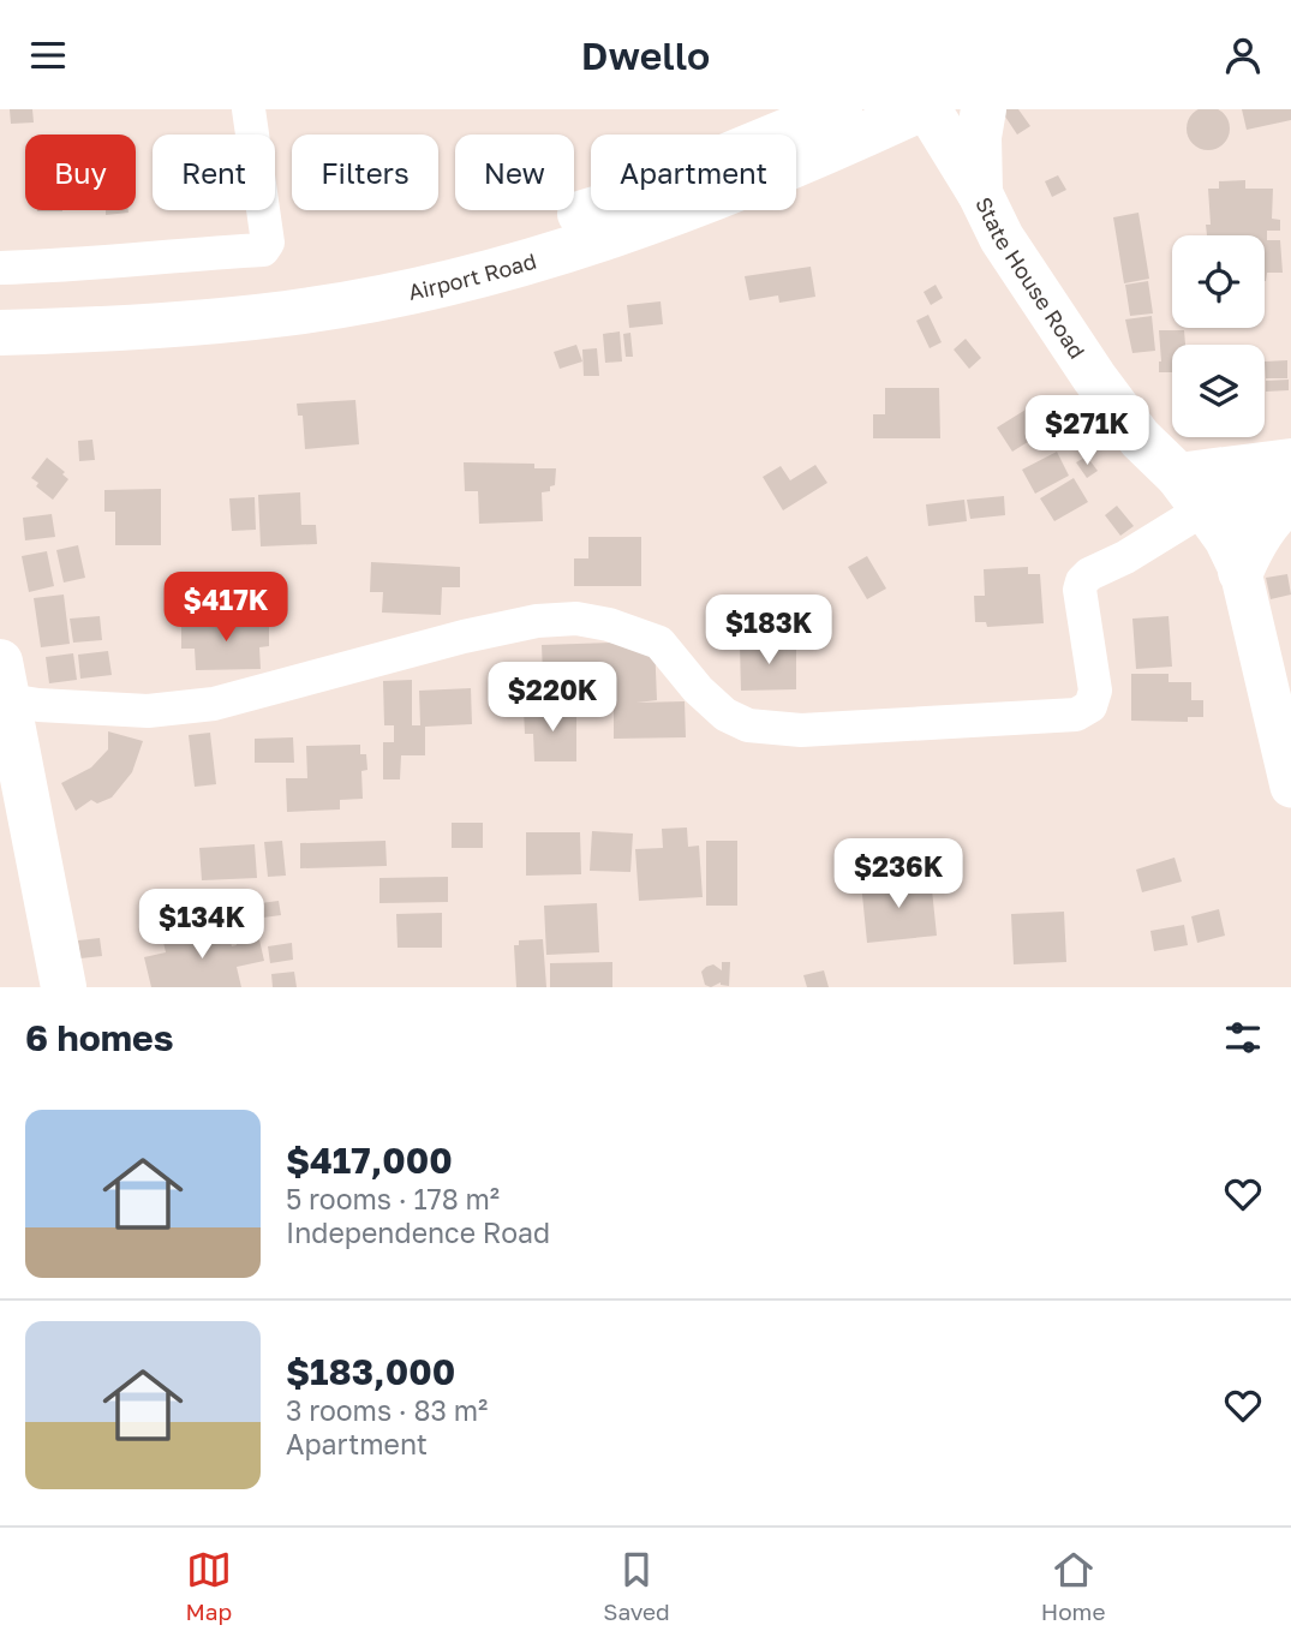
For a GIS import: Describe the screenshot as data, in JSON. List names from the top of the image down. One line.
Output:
{"streets":{"main road":["Airport Road","State House Road"]},"page":{"header":"Dwello","chip":["Buy","Rent","Filters","New","Apartment"],"price":["$271K","$417K","$183K","$220K","$236K","$134K"],"heading":"6 homes","list":[{"name":"$417,000","note":"5 rooms · 178 m² · Independence Road"},{"name":"$183,000","note":"3 rooms · 83 m² · Apartment"}],"tabs":["Map","Saved","Home"]}}
